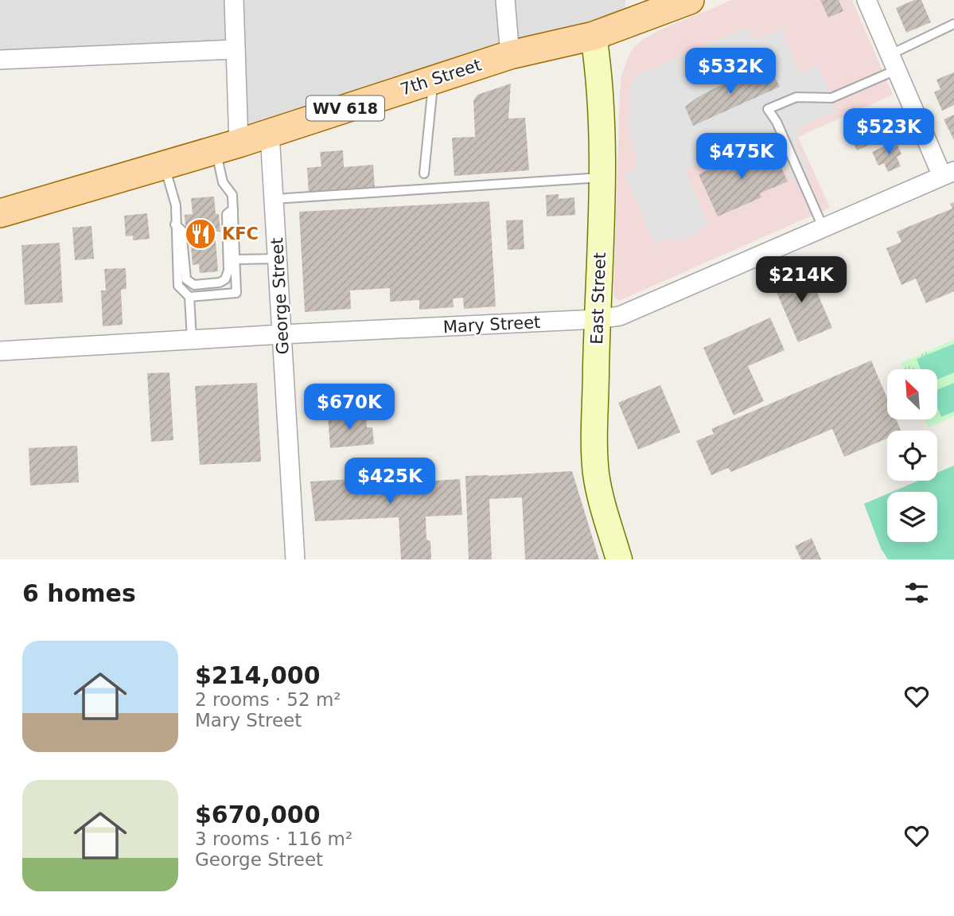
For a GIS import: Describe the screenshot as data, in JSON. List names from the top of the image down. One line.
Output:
{"streets":{"main road":["7th Street","WV 618","East Street"],"street":["George Street","Mary Street"]},"crossings":[["7th Street","George Street"],["7th Street","East Street"],["George Street","Mary Street"],["East Street","Mary Street"]],"places":{"restaurant":["KFC"]},"north":"top left","page":{"price":["$532K","$523K","$475K","$214K","$670K","$425K"],"heading":"6 homes","list":[{"name":"$214,000","note":"2 rooms · 52 m² · Mary Street"},{"name":"$670,000","note":"3 rooms · 116 m² · George Street"}]}}
